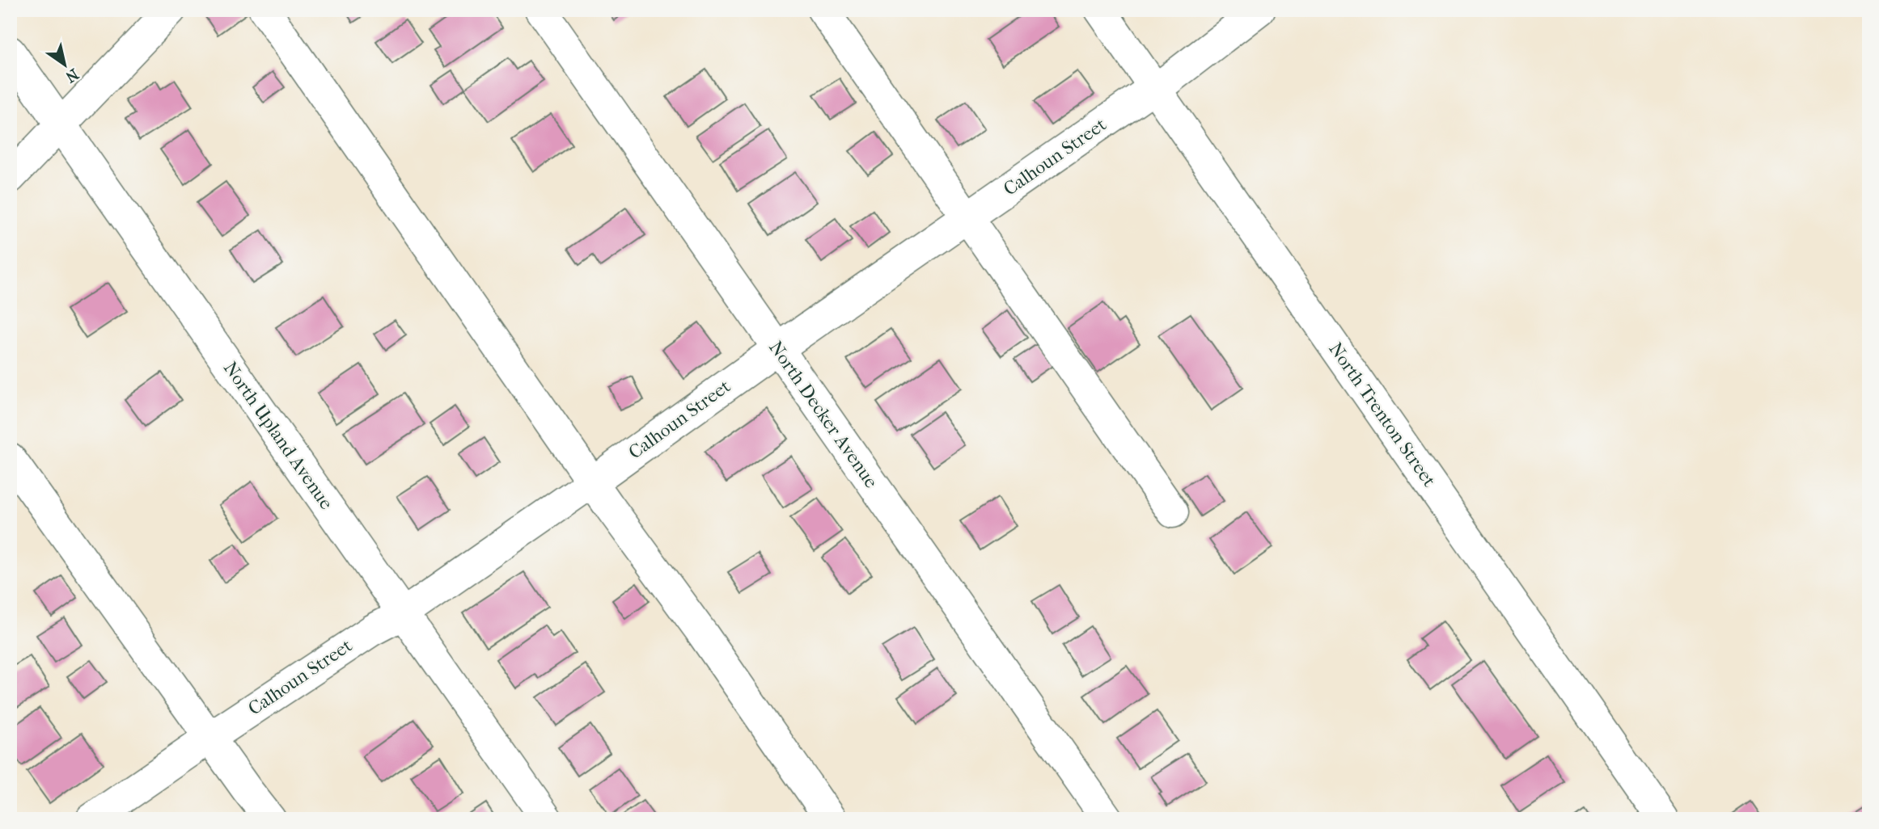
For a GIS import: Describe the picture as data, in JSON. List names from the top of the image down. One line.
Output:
{"streets":{"street":["Calhoun Street","North Decker Avenue","North Trenton Street","North Upland Avenue"]},"crossings":[["Calhoun Street","North Decker Avenue"],["Calhoun Street","North Trenton Street"],["Calhoun Street","North Upland Avenue"]],"north":"bottom right"}
